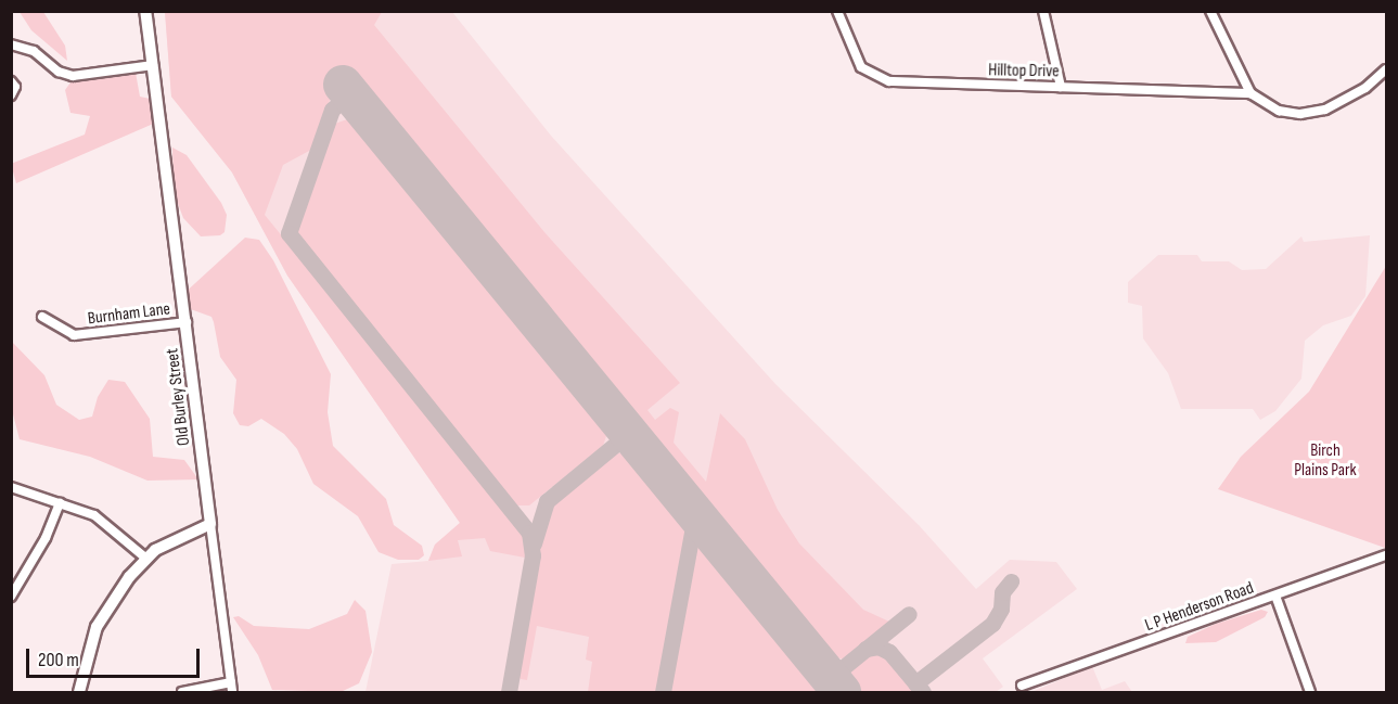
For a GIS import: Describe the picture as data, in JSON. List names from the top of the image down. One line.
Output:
{"streets":{"main road":["Old Burley Street"],"street":["Hilltop Drive","Burnham Lane","L P Henderson Road"]},"crossings":[["Burnham Lane","Old Burley Street"]],"parks":["Birch Plains Park"],"scale_bar":"200 m"}
